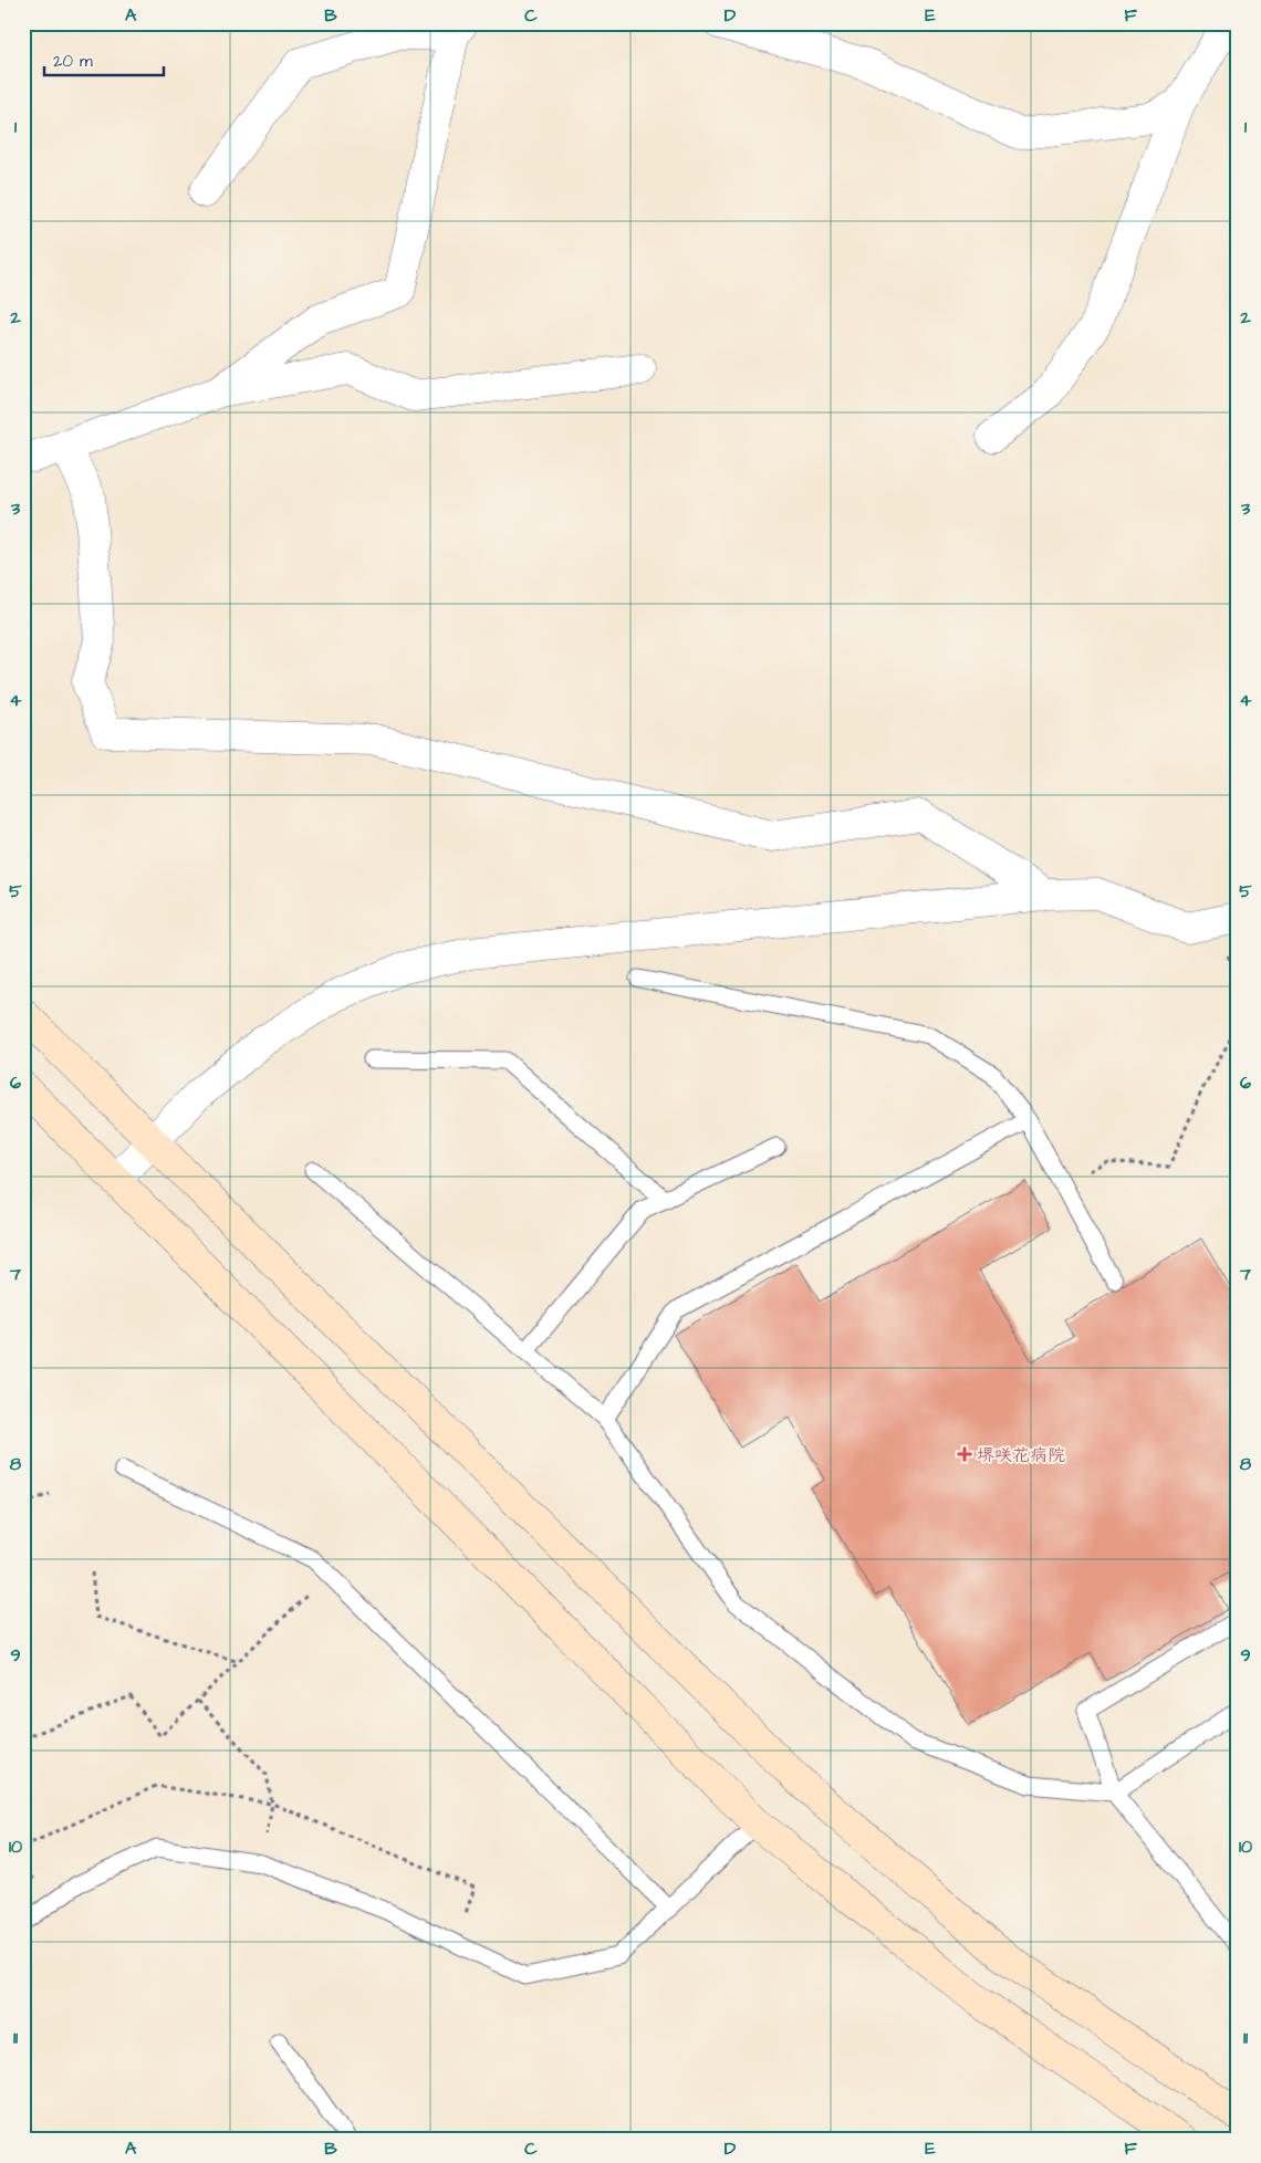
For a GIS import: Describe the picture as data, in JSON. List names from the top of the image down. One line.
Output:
{"places":{"health":["堺咲花病院"]},"scale_bar":"20 m","grid":{"columns":["A","B","C","D","E","F"],"rows":["1","2","3","4","5","6","7","8","9","10","11"]}}
